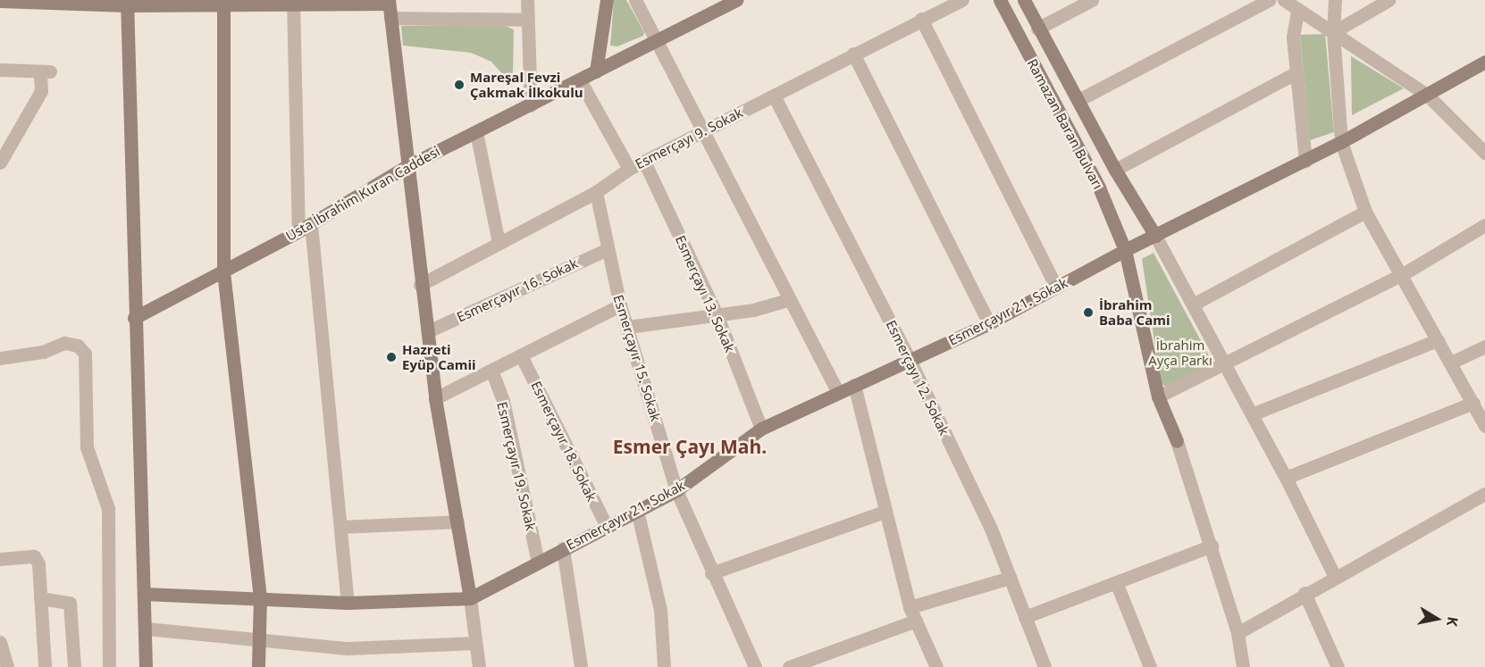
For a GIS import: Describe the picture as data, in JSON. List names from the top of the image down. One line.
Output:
{"streets":{"street":["Ramazan Baran Bulvarı","Esmerçayı 9. Sokak","Usta İbrahim Kuran Caddesi","Esmerçayır 16. Sokak","Esmerçayı 13. Sokak","Esmerçayır 21. Sokak","Esmerçayır 15. Sokak","Esmerçayı 12. Sokak","Esmerçayır 18. Sokak","Esmerçayır 19. Sokak"]},"crossings":[["Ramazan Baran Bulvarı","Esmerçayır 21. Sokak"],["Esmerçayı 9. Sokak","Esmerçayı 13. Sokak"],["Esmerçayı 9. Sokak","Esmerçayır 15. Sokak"],["Esmerçayı 9. Sokak","Esmerçayı 12. Sokak"],["Esmerçayır 16. Sokak","Esmerçayır 15. Sokak"],["Esmerçayı 13. Sokak","Esmerçayır 21. Sokak"],["Esmerçayır 21. Sokak","Esmerçayır 15. Sokak"],["Esmerçayır 21. Sokak","Esmerçayı 12. Sokak"],["Esmerçayır 21. Sokak","Esmerçayır 18. Sokak"],["Esmerçayır 21. Sokak","Esmerçayır 19. Sokak"]],"districts":["Esmer Çayı Mah."],"parks":["İbrahim Ayça Parkı"],"places":["Mareşal Fevzi Çakmak İlkokulu","İbrahim Baba Cami","Hazreti Eyüp Camii"],"north":"right"}
